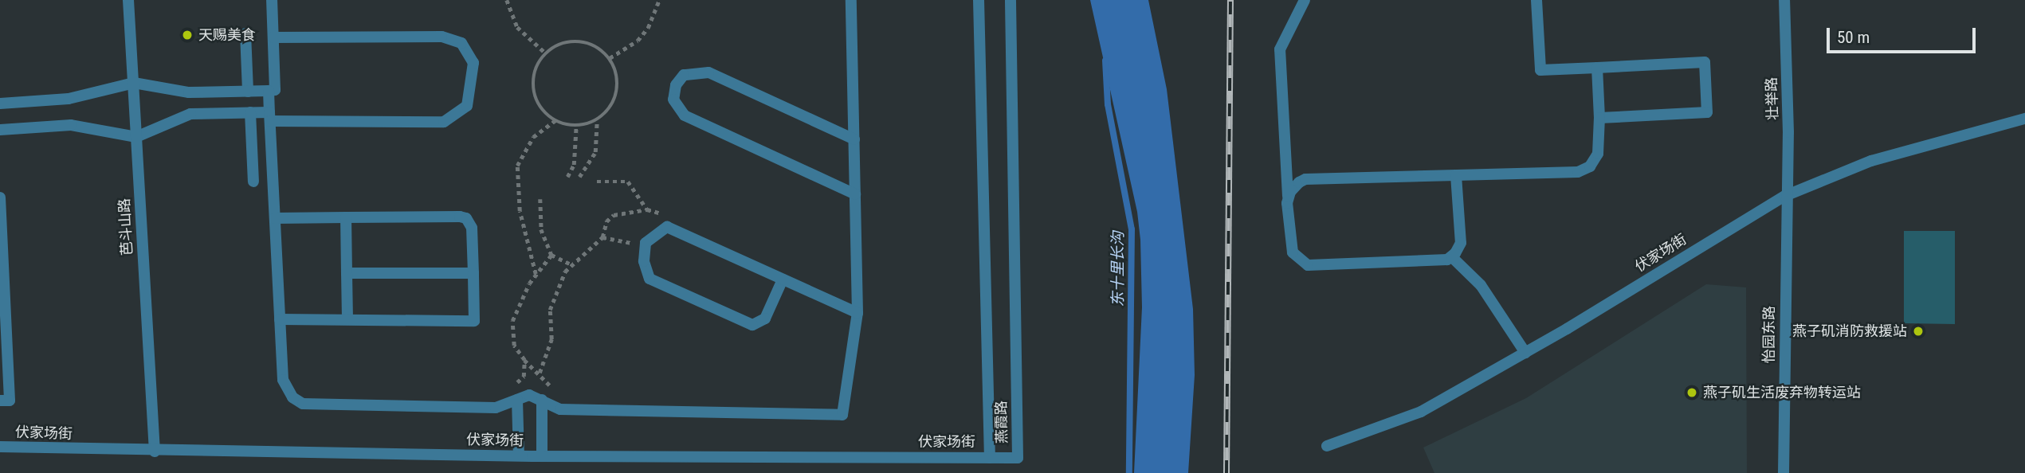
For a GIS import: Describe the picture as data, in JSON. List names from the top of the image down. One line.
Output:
{"streets":{"street":["壮举路","芭斗山路","伏家场街","怡园东路","燕霞路"]},"crossings":[["壮举路","伏家场街"],["壮举路","怡园东路"],["芭斗山路","伏家场街"],["伏家场街","怡园东路"],["伏家场街","燕霞路"]],"water":["东十里长沟"],"places":["天赐美食","燕子矶消防救援站","燕子矶生活废弃物转运站"],"scale_bar":"50 m"}
